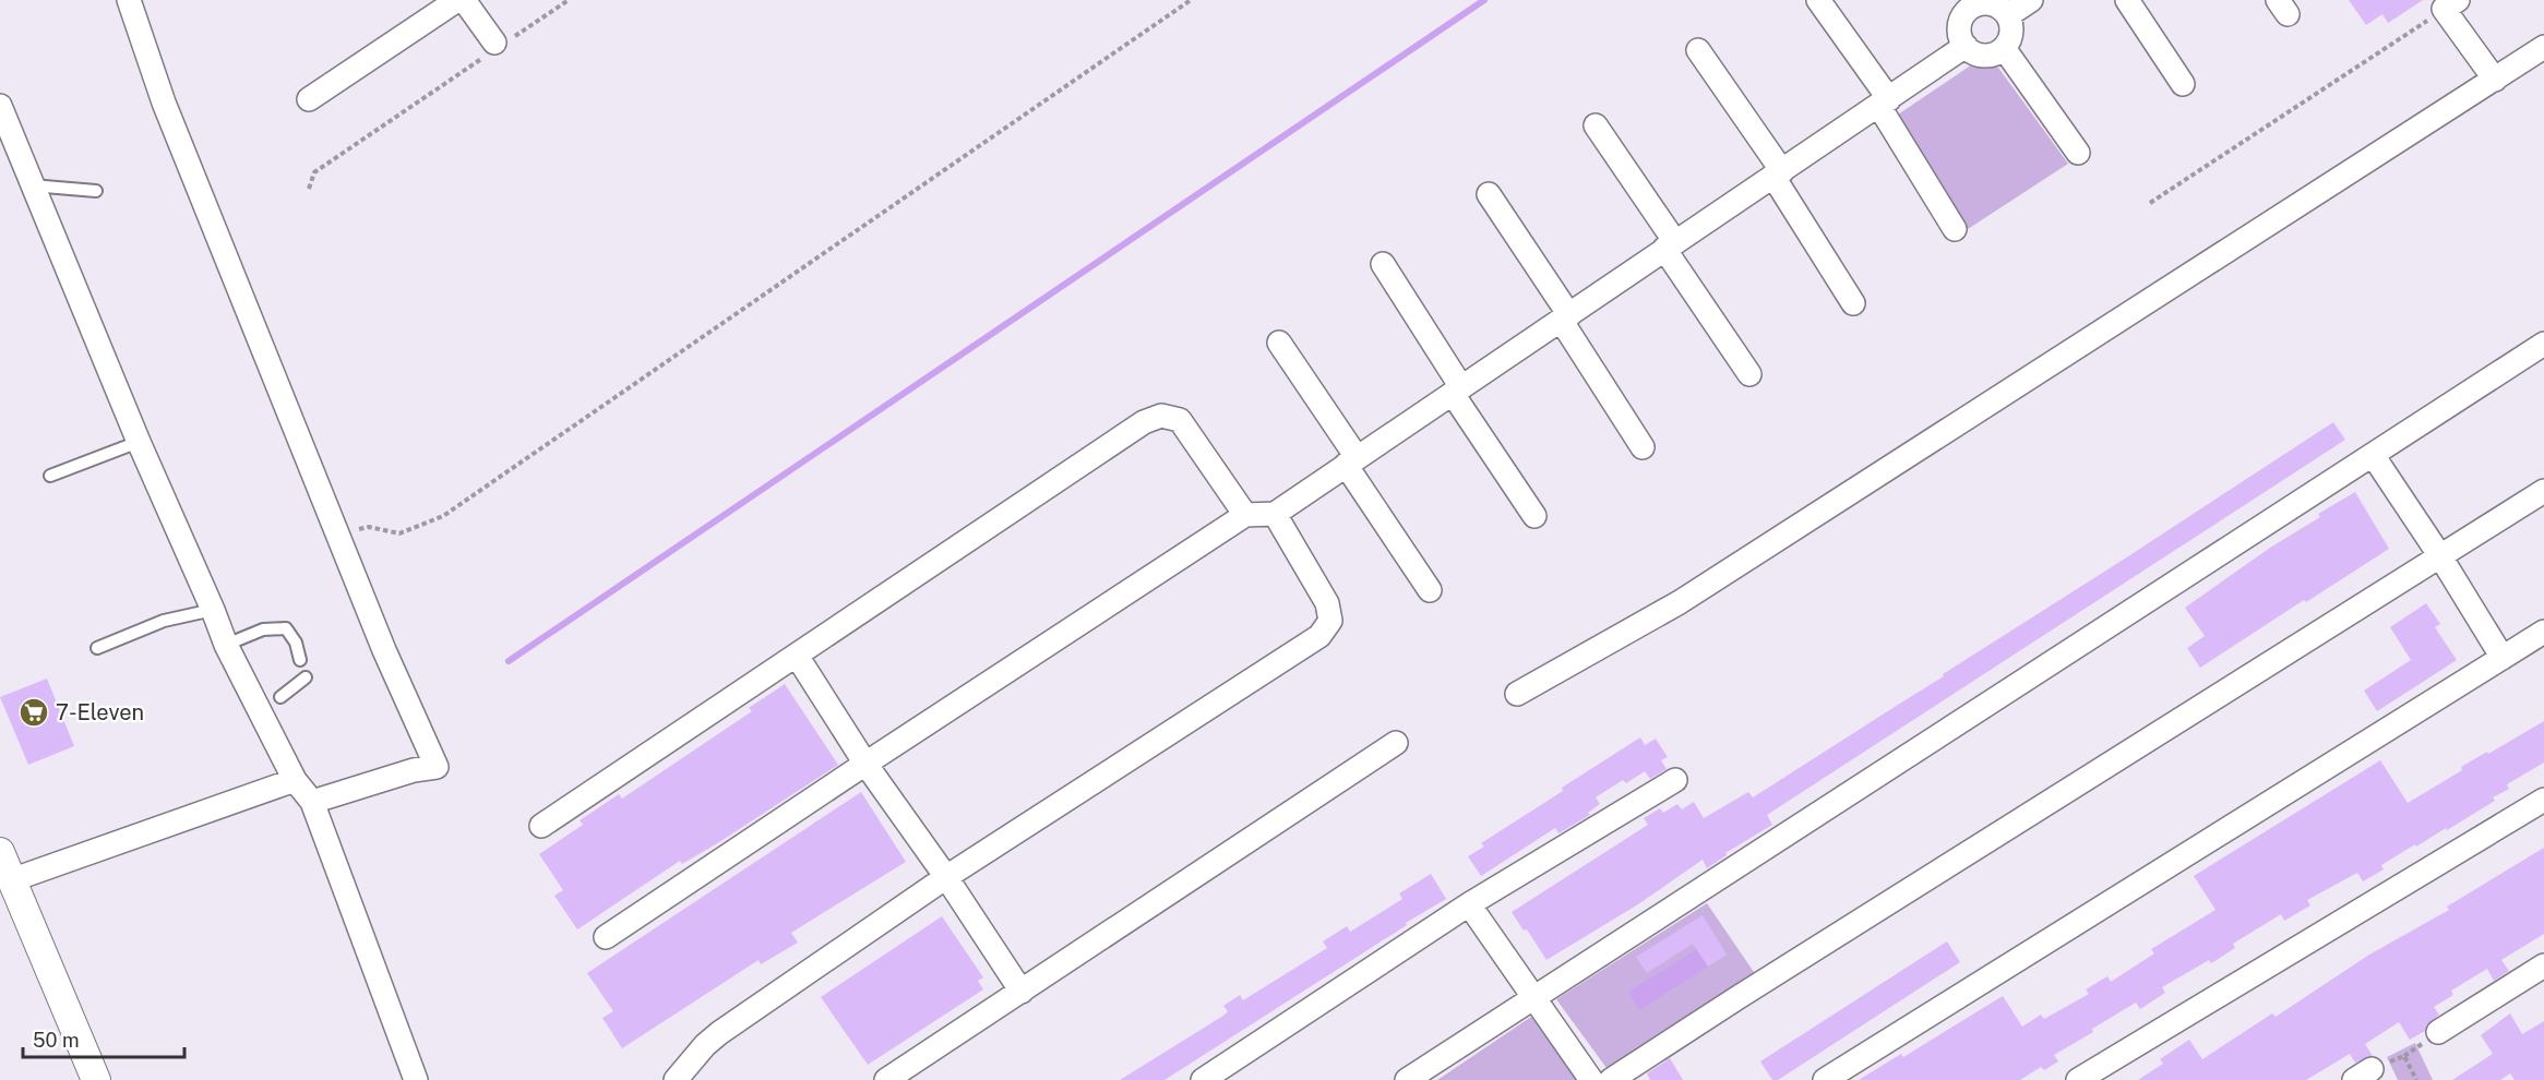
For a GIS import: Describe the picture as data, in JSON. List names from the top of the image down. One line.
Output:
{"places":{"supermarket":["7-Eleven"]},"scale_bar":"50 m"}
